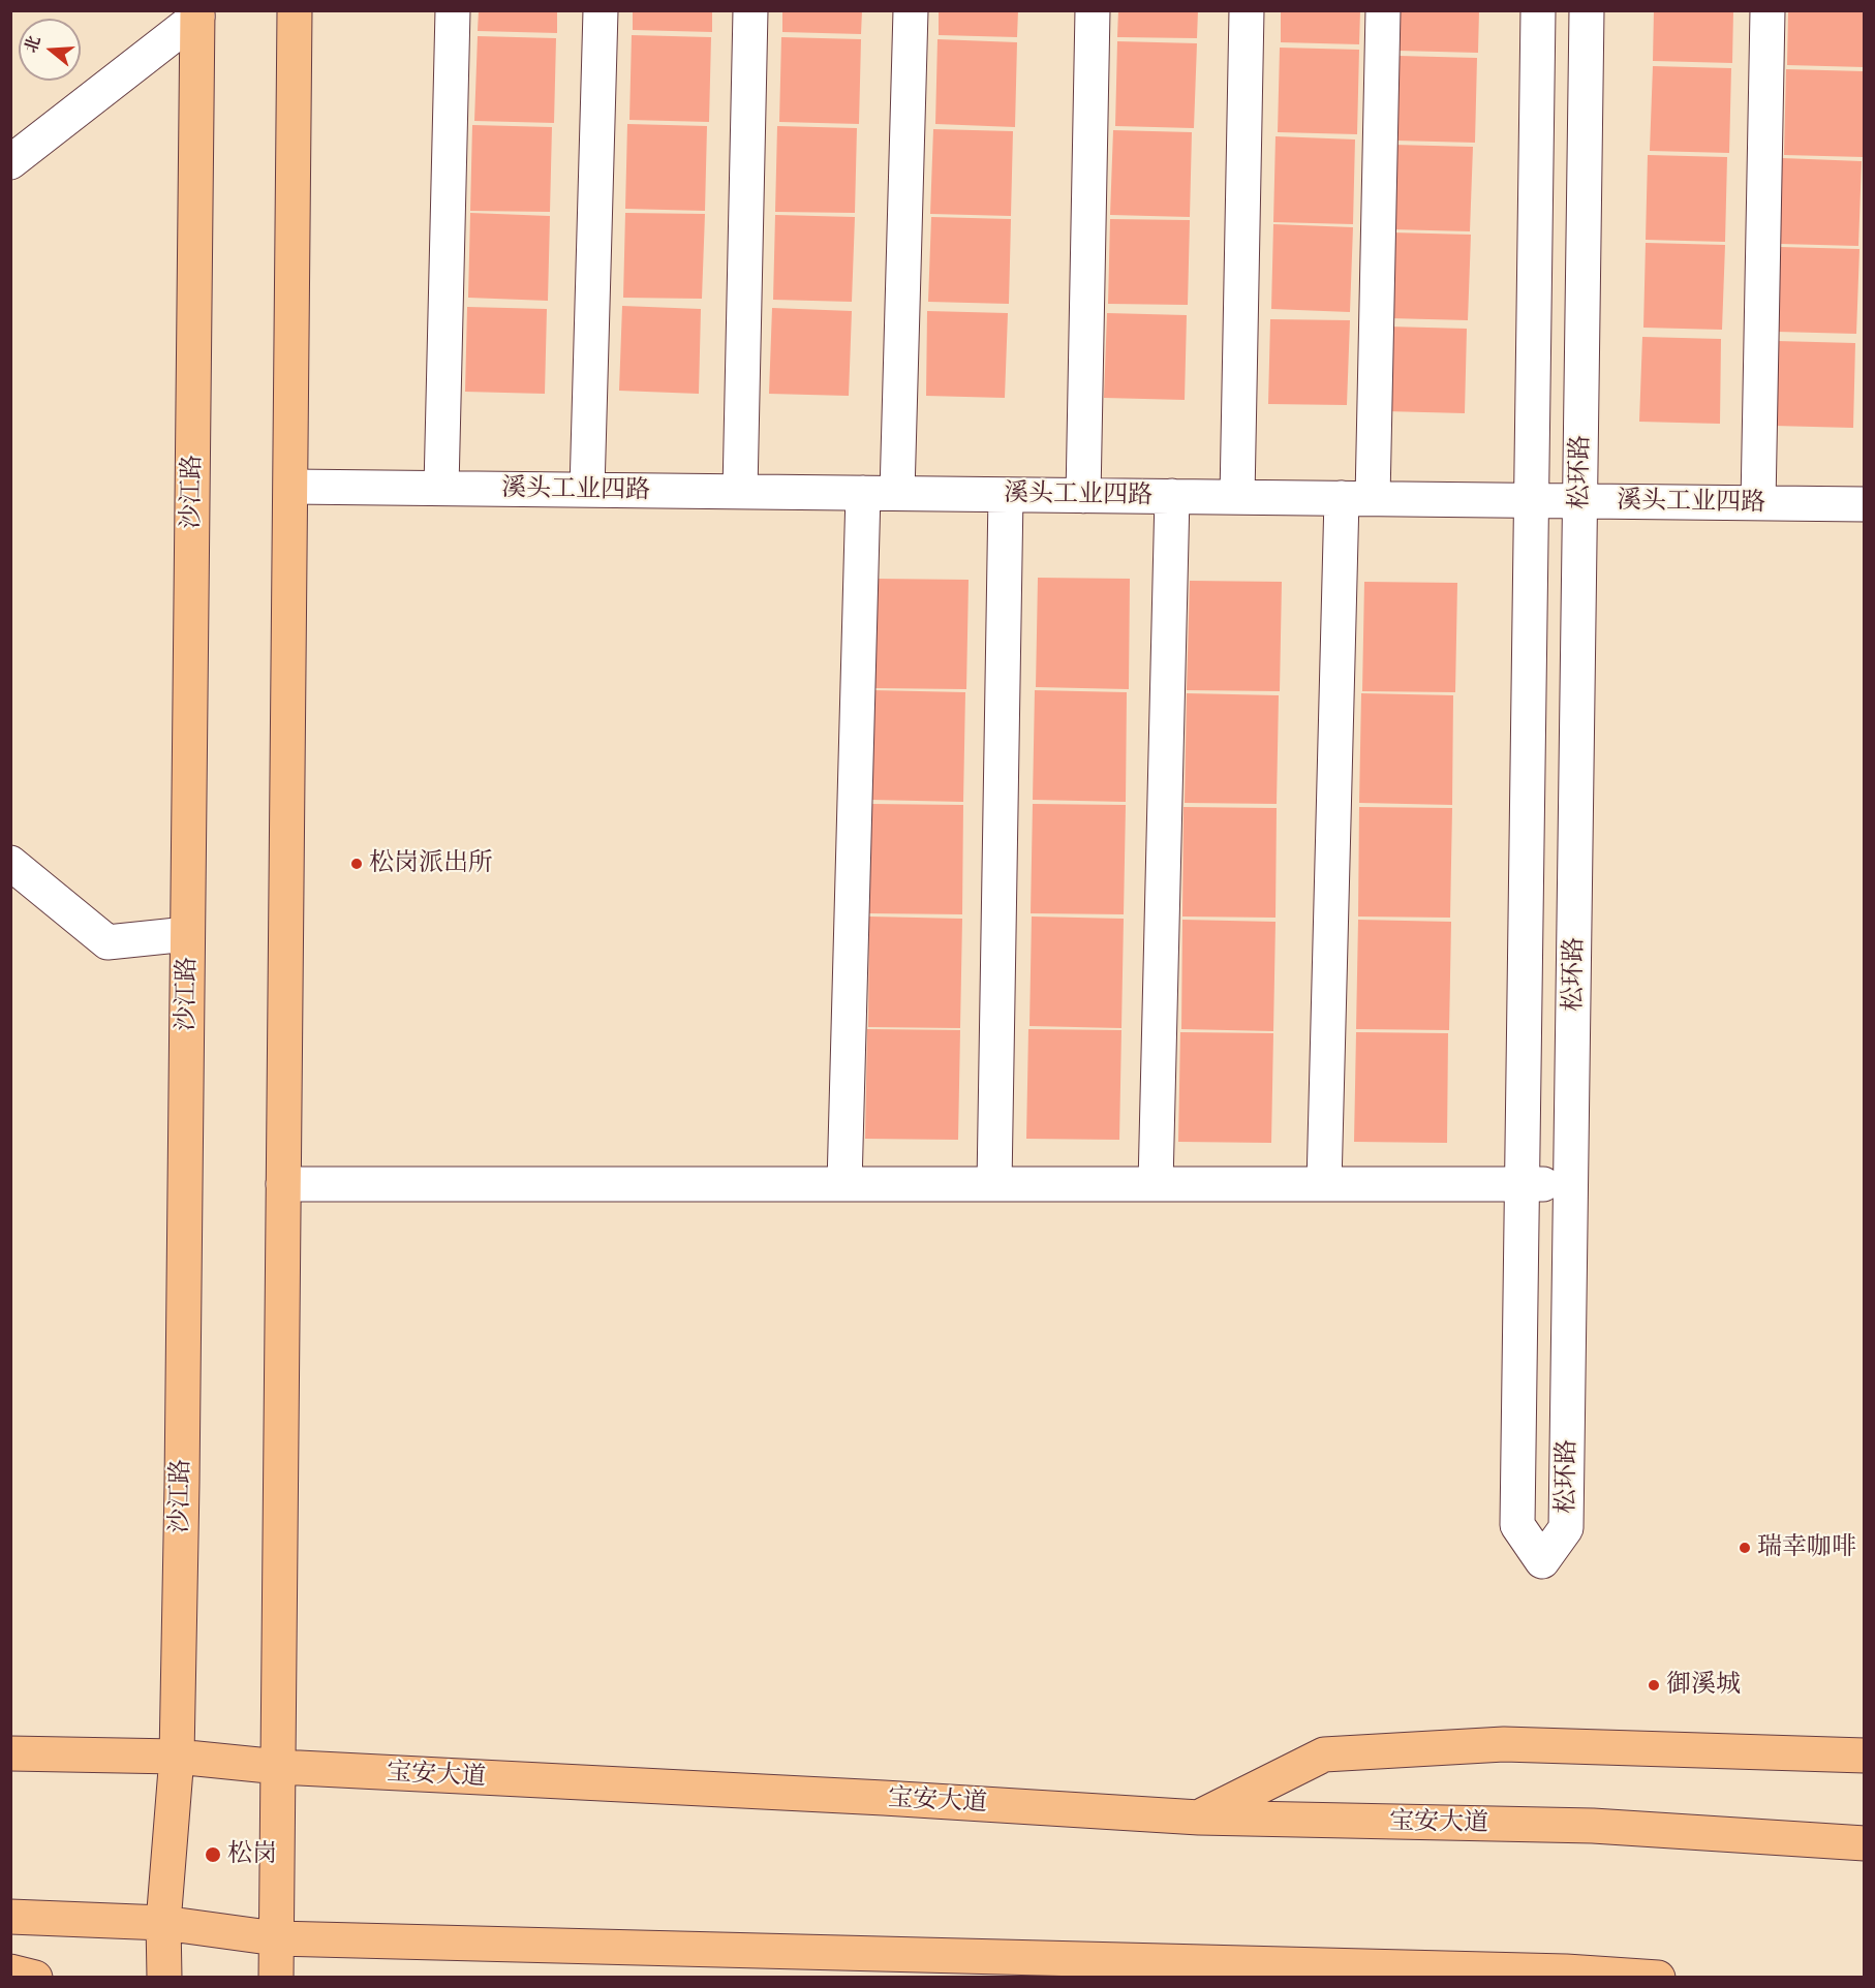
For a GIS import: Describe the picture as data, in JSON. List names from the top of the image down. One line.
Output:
{"streets":{"main road":["沙江路","宝安大道"],"street":["松环路","溪头工业四路"]},"crossings":[["松环路","溪头工业四路"],["沙江路","宝安大道"]],"places":["松岗派出所","瑞幸咖啡","御溪城","松岗"],"north":"left"}
